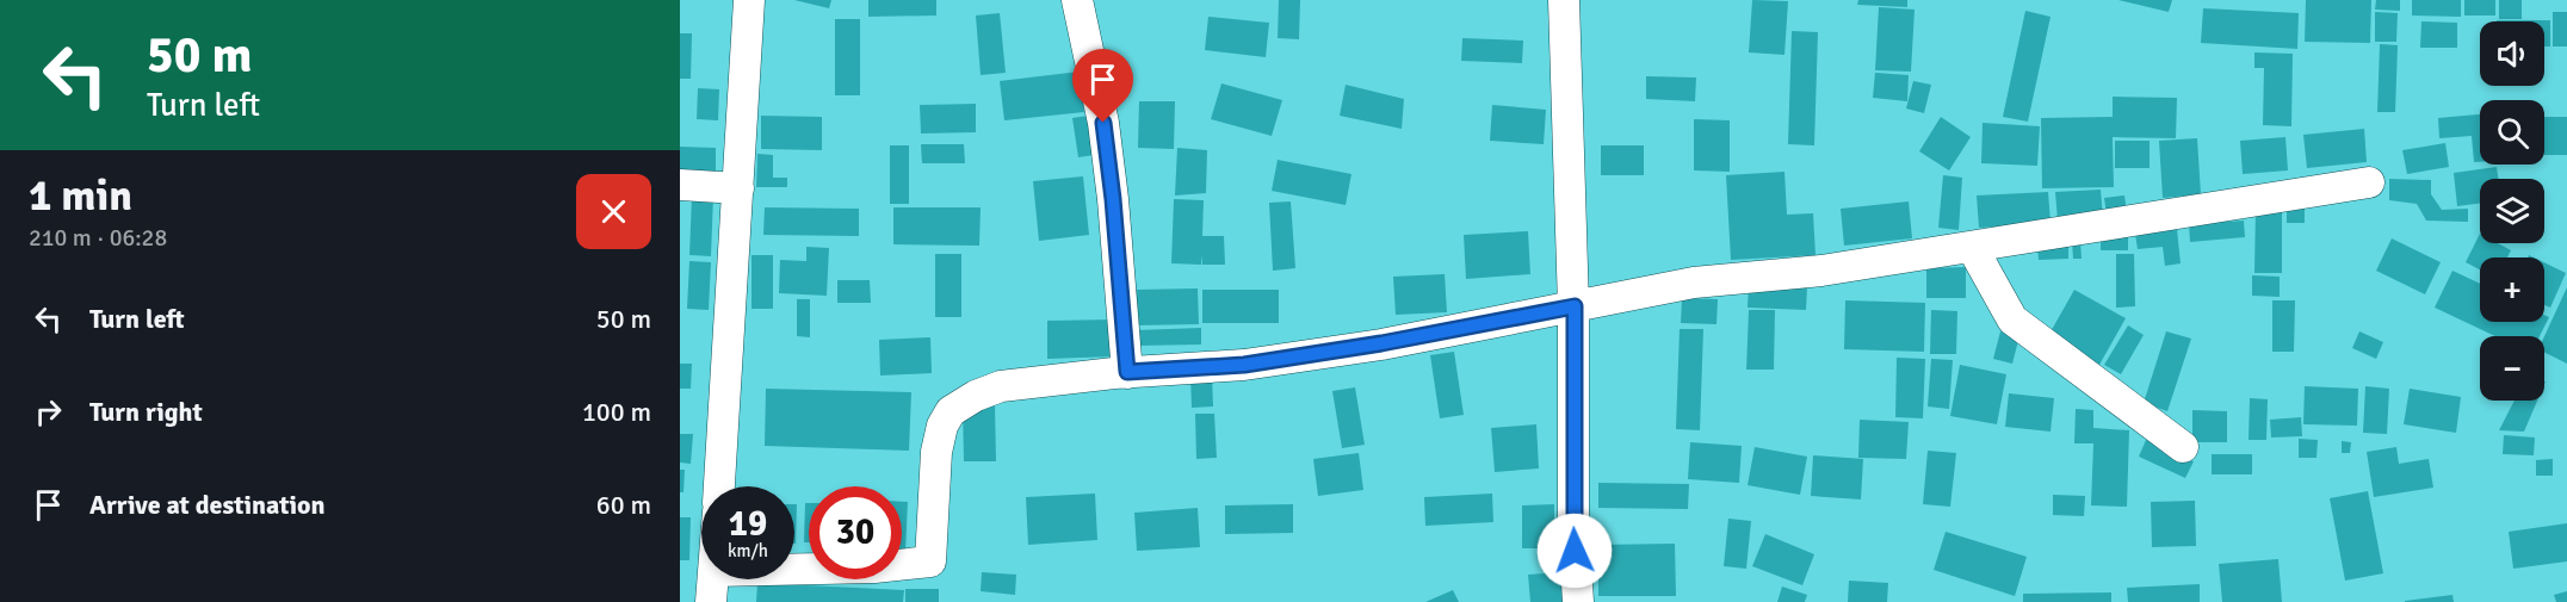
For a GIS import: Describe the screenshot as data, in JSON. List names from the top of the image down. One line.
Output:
{"page":{"turn":["50 m","Turn left"],"map_buttons":["+","−"],"heading":["1 min","210 m · 06:28"],"list":[{"name":"Turn left","value":"50 m"},{"name":"Turn right","value":"100 m"},{"name":"Arrive at destination","value":"60 m"}],"speed":"19 km/h","limit":"30"}}
